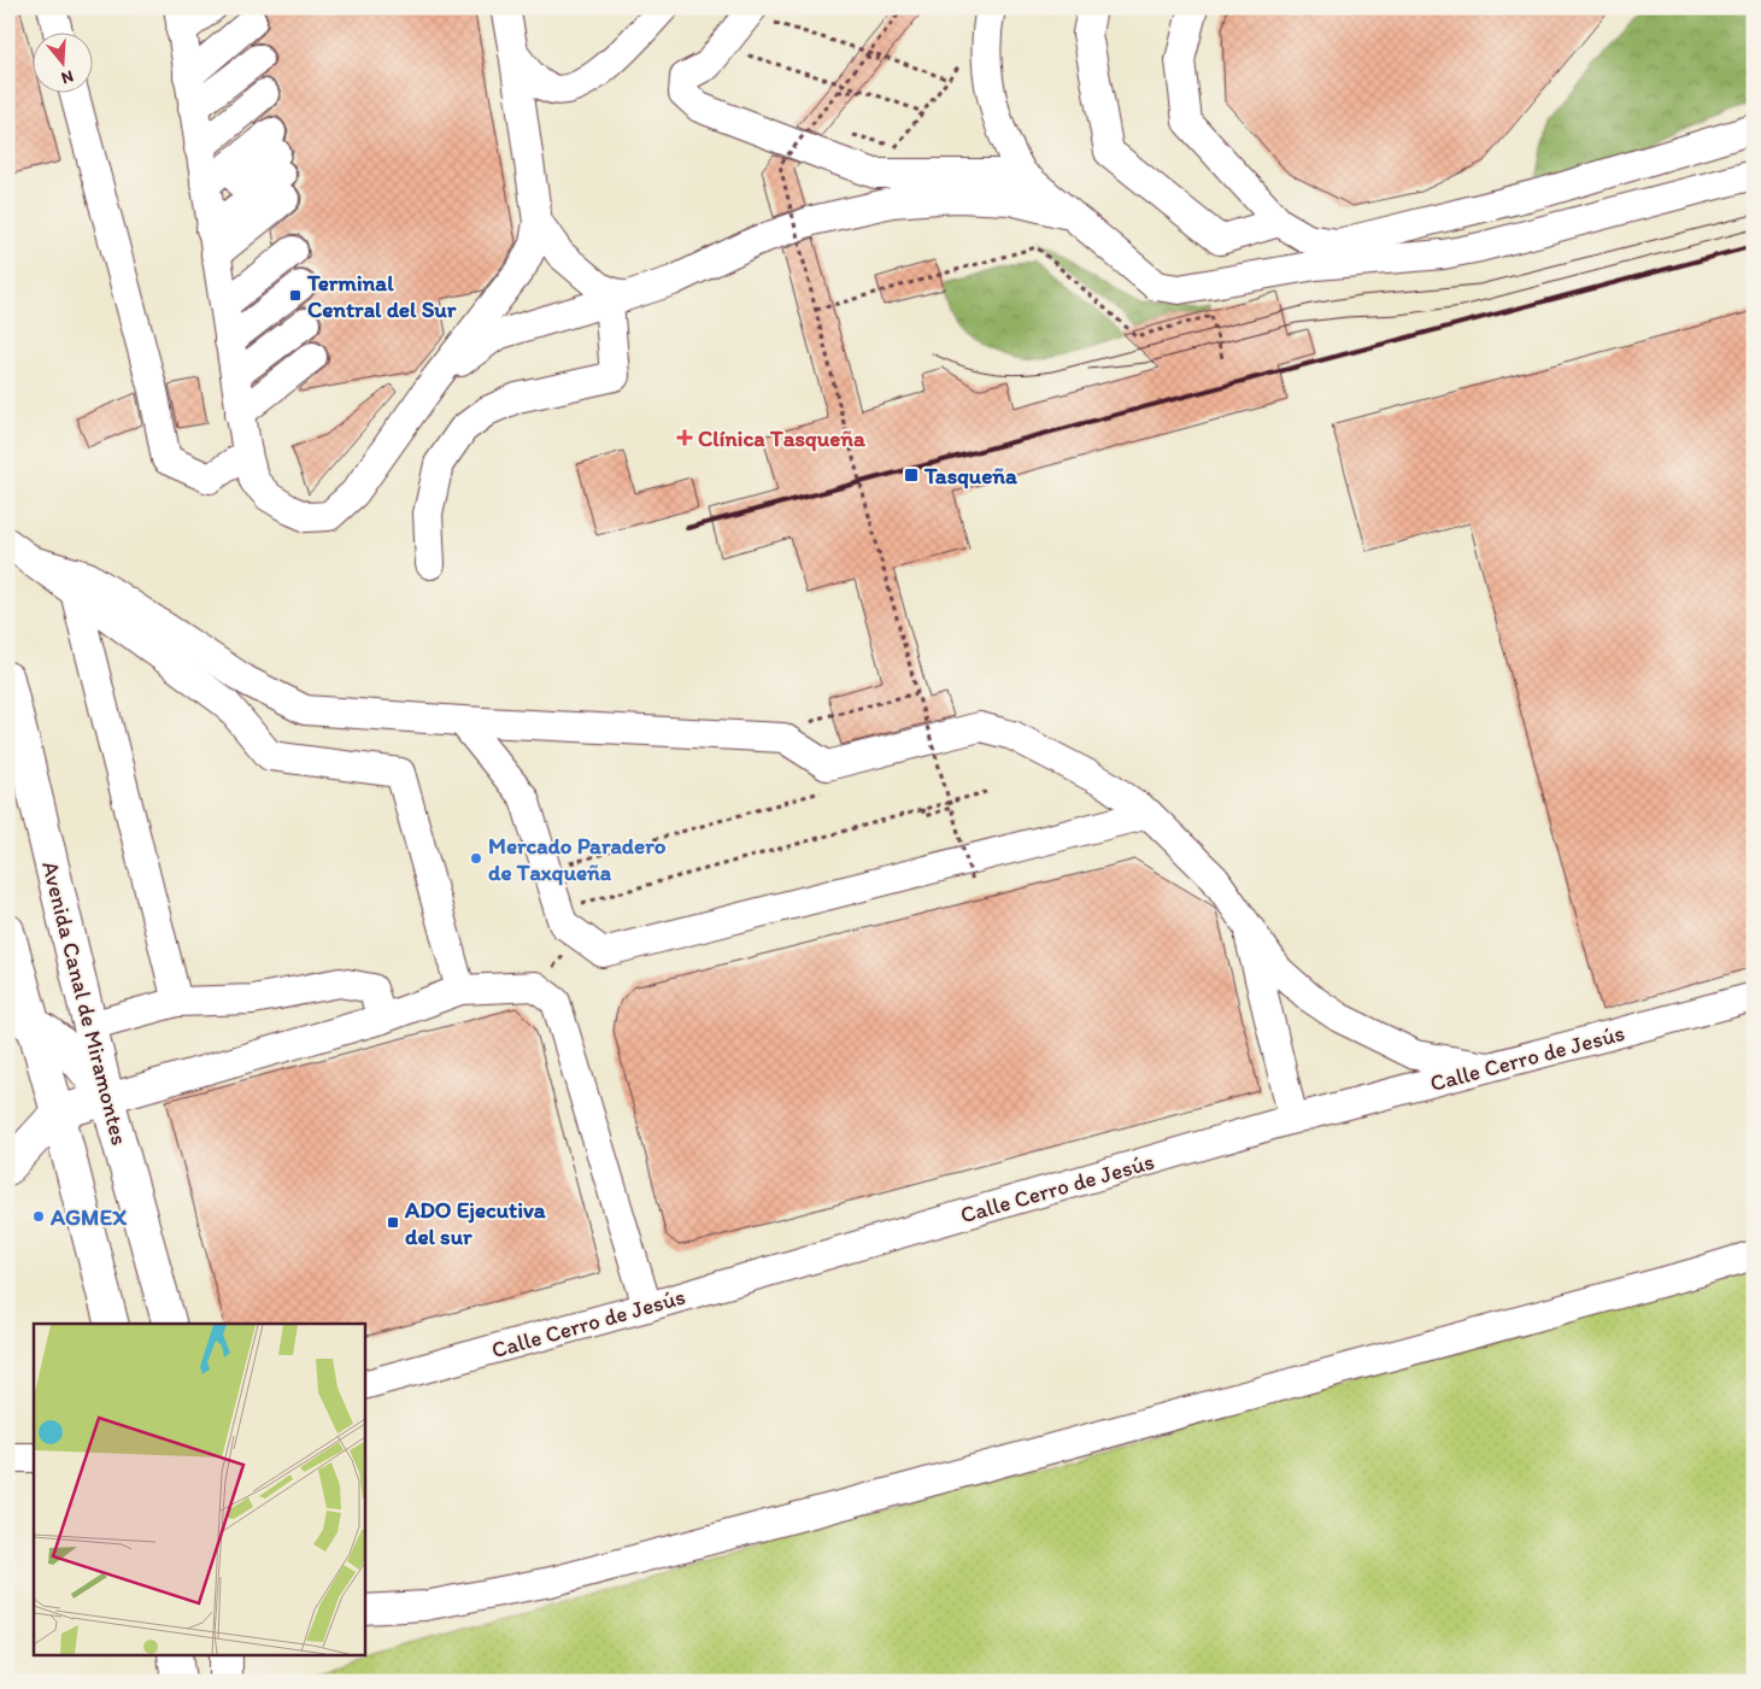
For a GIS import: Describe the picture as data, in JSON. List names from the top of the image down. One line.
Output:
{"streets":{"main road":["Avenida Canal de Miramontes"],"street":["Calle Cerro de Jesús"]},"places":{"transit":["Terminal Central del Sur","Tasqueña","ADO Ejecutiva del sur"],"health":["Clínica Tasqueña"],"other":["Mercado Paradero de Taxqueña","AGMEX"]},"north":"bottom"}
